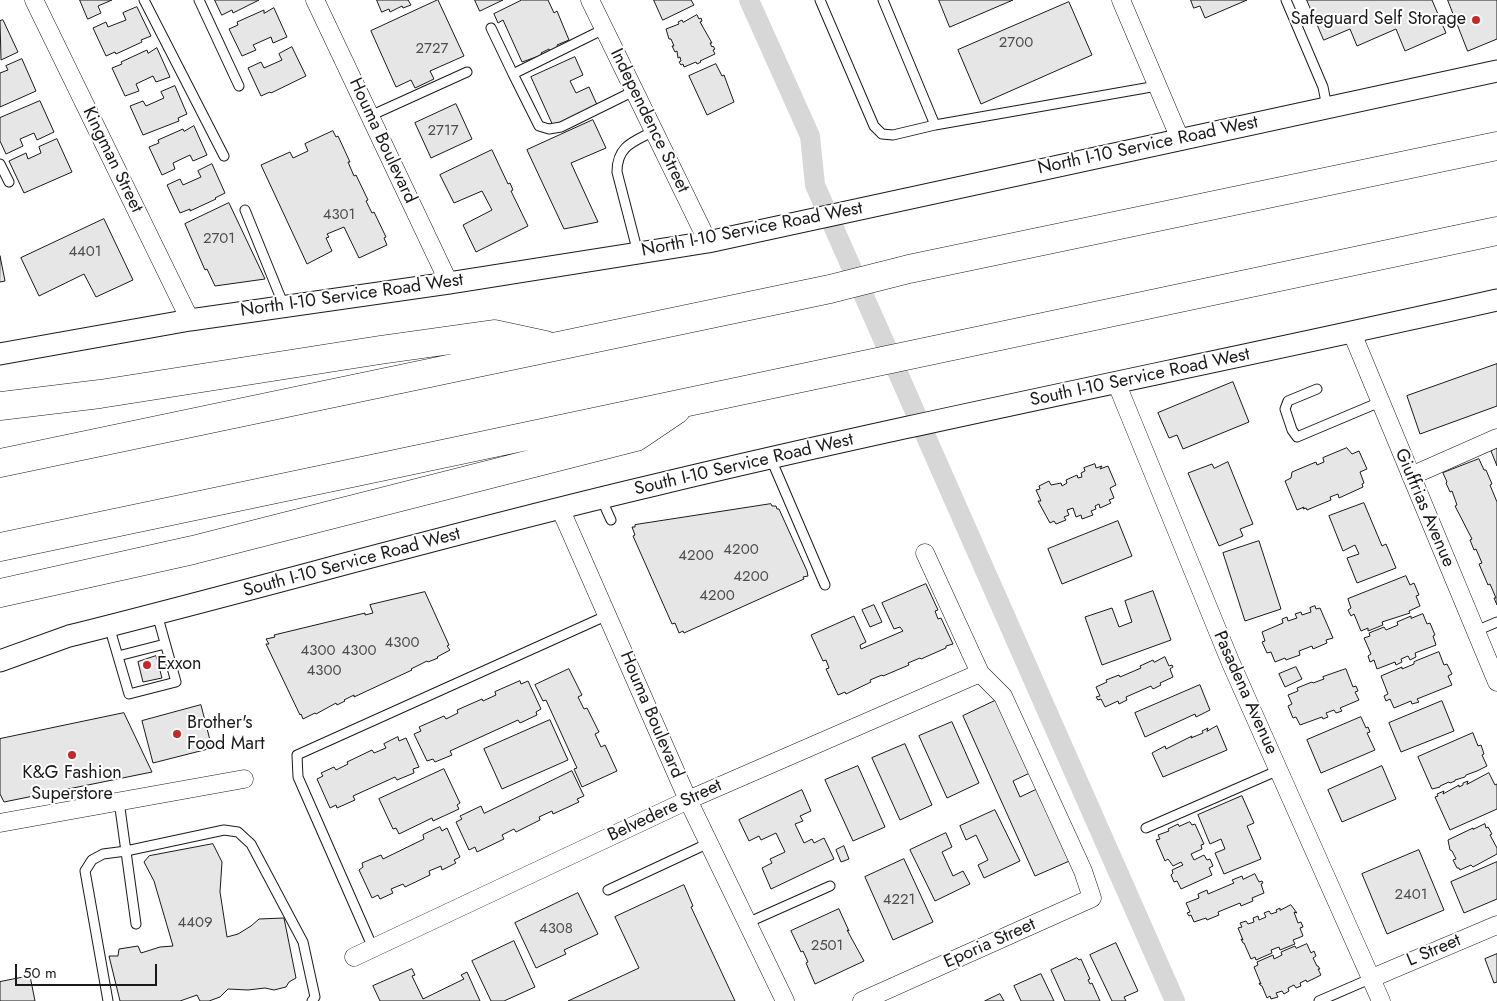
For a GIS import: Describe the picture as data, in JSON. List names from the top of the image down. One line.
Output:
{"streets":{"street":["Independence Street","Houma Boulevard","North I-10 Service Road West","Kingman Street","South I-10 Service Road West","Giuffrias Avenue","Pasadena Avenue","Belvedere Street","Eporia Street","L Street"]},"crossings":[["Independence Street","North I-10 Service Road West"],["Houma Boulevard","North I-10 Service Road West"],["Houma Boulevard","South I-10 Service Road West"],["Houma Boulevard","Belvedere Street"],["North I-10 Service Road West","Kingman Street"],["South I-10 Service Road West","Giuffrias Avenue"],["South I-10 Service Road West","Pasadena Avenue"],["Pasadena Avenue","L Street"],["Belvedere Street","Eporia Street"]],"places":["Safeguard Self Storage","Exxon","Brother's Food Mart","K&G Fashion Superstore"],"house_numbers":["2700","2727","2717","4301","2701","4401","4200","4200","4200","4200","4300","4300","4300","4300","2401","4221","4409","4308","2501"],"scale_bar":"50 m"}
